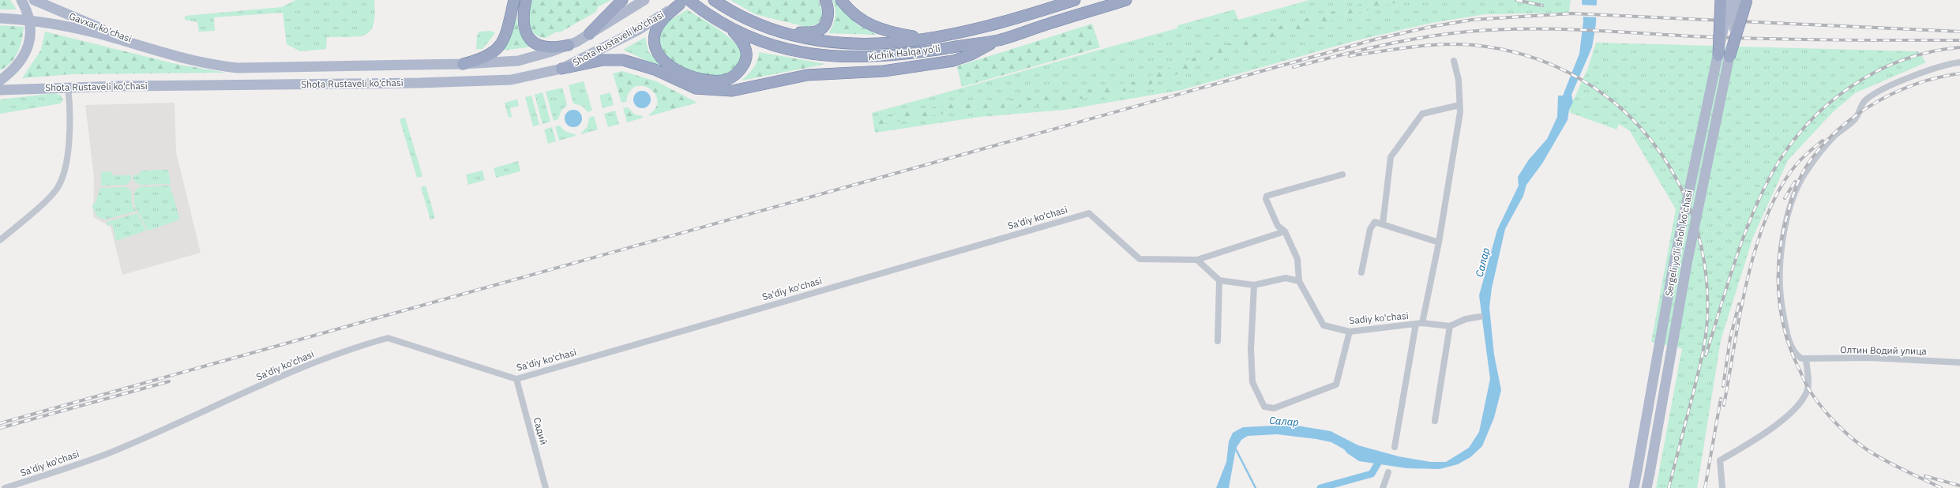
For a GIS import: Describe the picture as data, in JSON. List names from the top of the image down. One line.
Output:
{"streets":{"highway":["Kichik Halqa yo'li"],"main road":["Gavxar ko'chasi","Shota Rustaveli ko'chasi","Sergeli yo‘li shoh ko‘chasi"],"street":["Sa'diy ko'chasi","Sadiy ko'chasi","Олтин Водий улица","Садий"]},"crossings":[["Gavxar ko'chasi","Shota Rustaveli ko'chasi"],["Shota Rustaveli ko'chasi","Kichik Halqa yo'li"],["Sa'diy ko'chasi","Садий"]],"water":["Салар"]}
